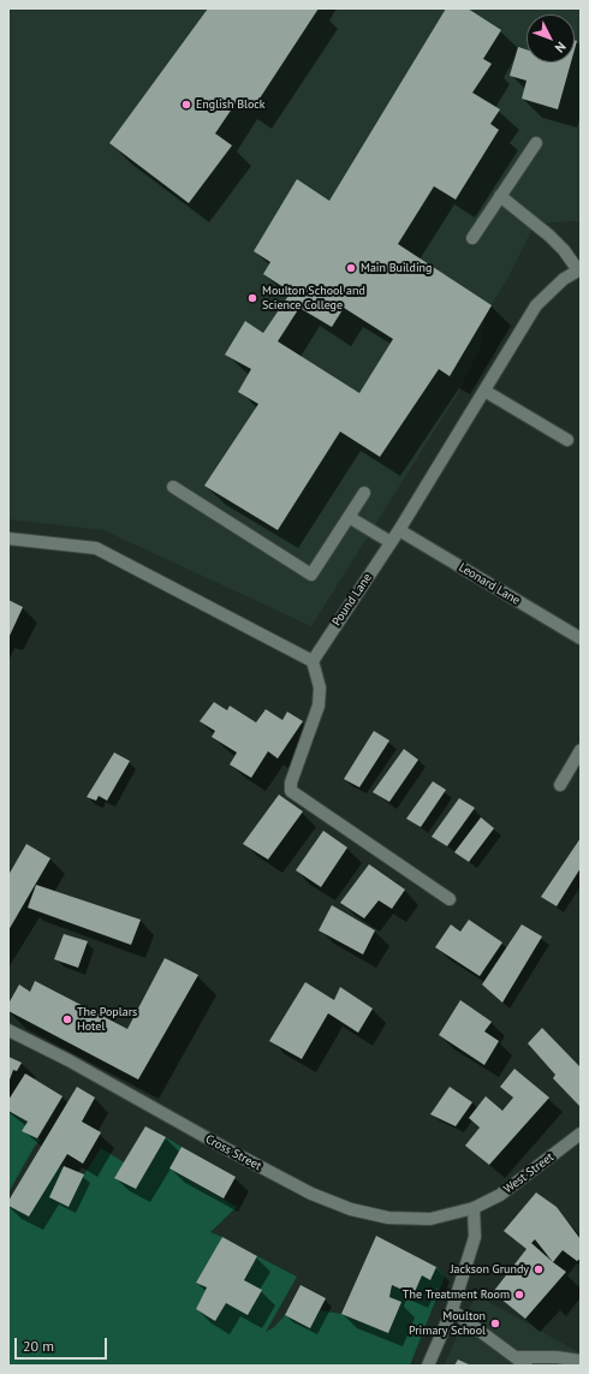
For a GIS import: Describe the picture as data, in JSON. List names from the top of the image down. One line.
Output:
{"streets":{"street":["Leonard Lane","Pound Lane","Cross Street","West Street"]},"crossings":[["Leonard Lane","Pound Lane"],["Cross Street","West Street"]],"places":["English Block","Main Building","Moulton School and Science College","The Poplars Hotel","Jackson Grundy","The Treatment Room","Moulton Primary School"],"scale_bar":"20 m","north":"bottom right"}
